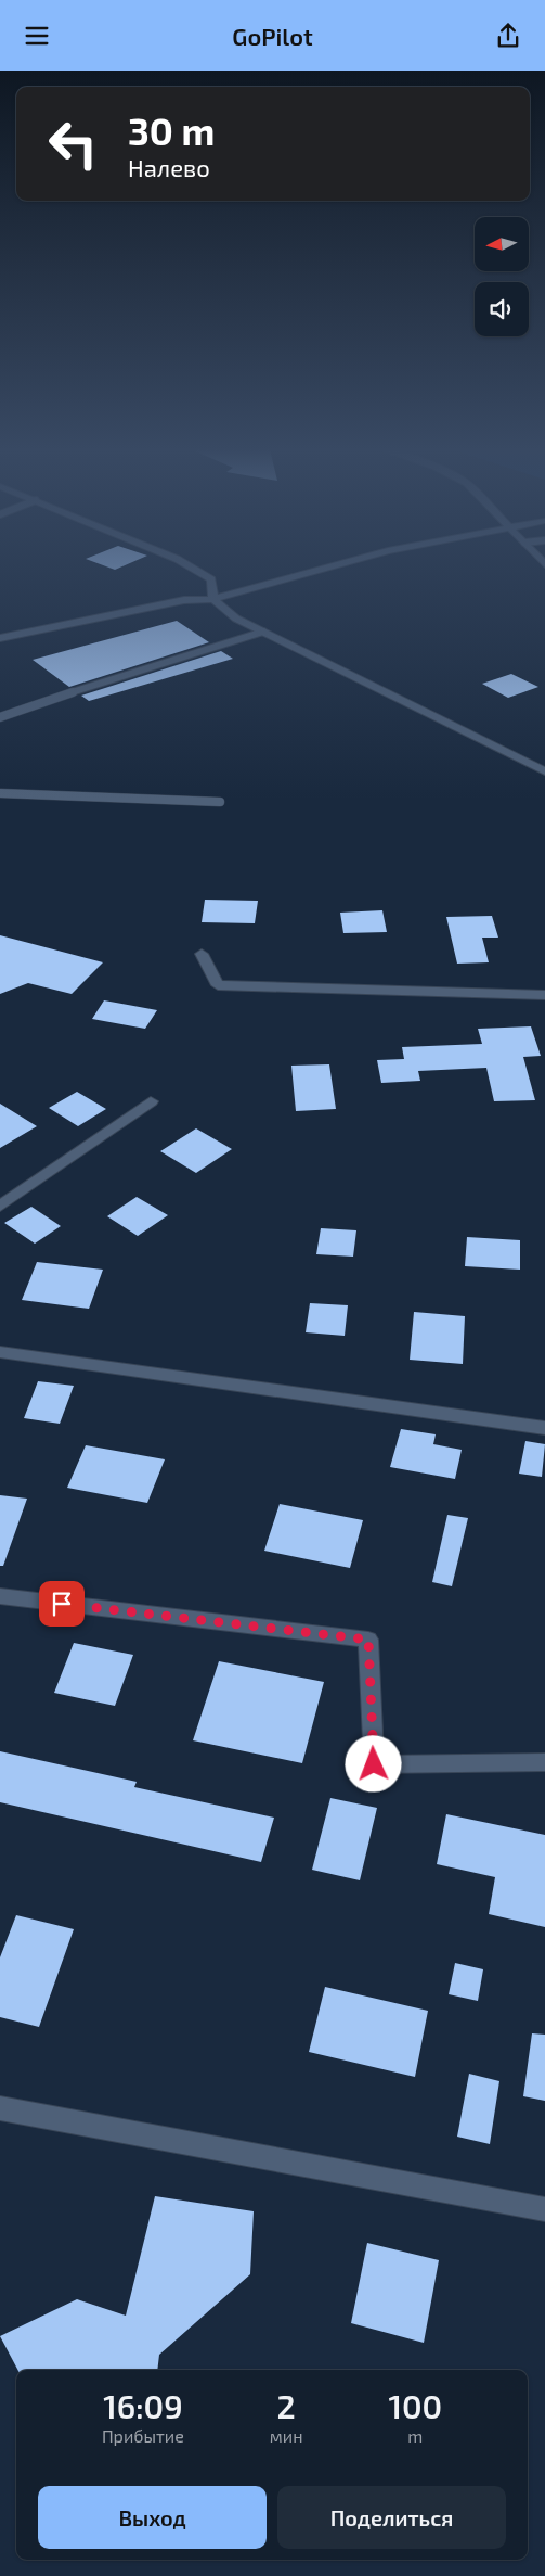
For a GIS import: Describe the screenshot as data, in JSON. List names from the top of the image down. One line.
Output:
{"north":"left","page":{"header":"GoPilot","turn":["30 m","Налево"],"eta":["16:09","Прибытие","2","мин","100","m"],"buttons":["Выход","Поделиться"]}}
